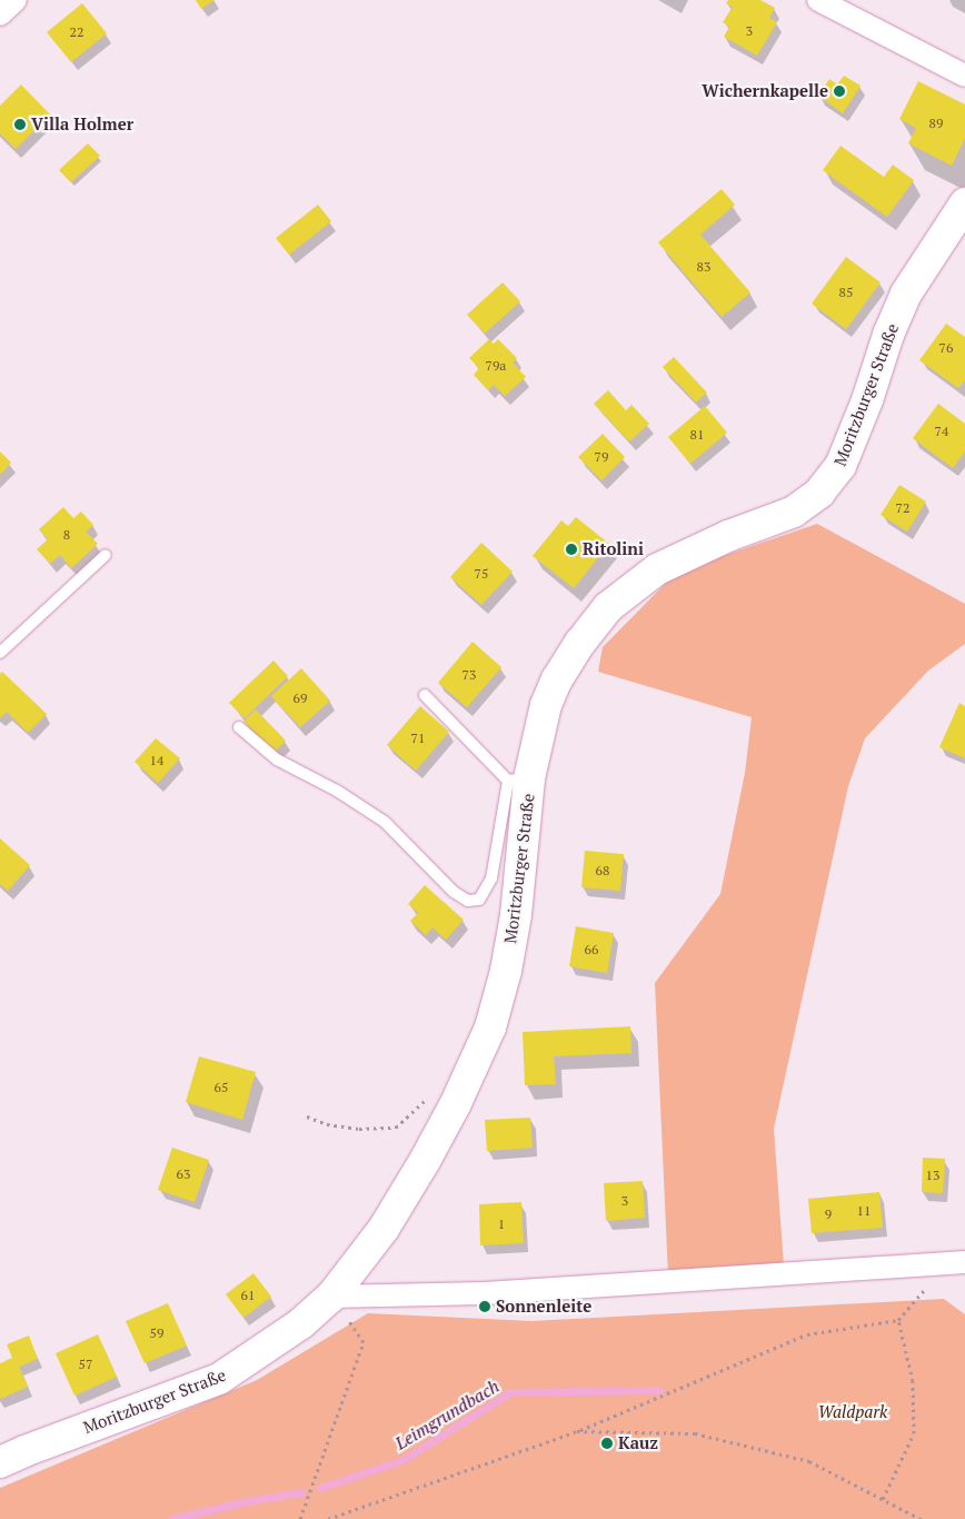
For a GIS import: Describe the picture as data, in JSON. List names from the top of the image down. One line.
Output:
{"streets":{"street":["Moritzburger Straße"]},"water":["Leimgrundbach"],"parks":["Waldpark"],"places":["Wichernkapelle","Villa Holmer","Ritolini","Sonnenleite","Kauz"],"house_numbers":["3","22","89","83","85","76","79a","74","81","79","72","8","75","73","69","71","14","68","66","65","63","13","3","11","9","1","61","59","57"]}
